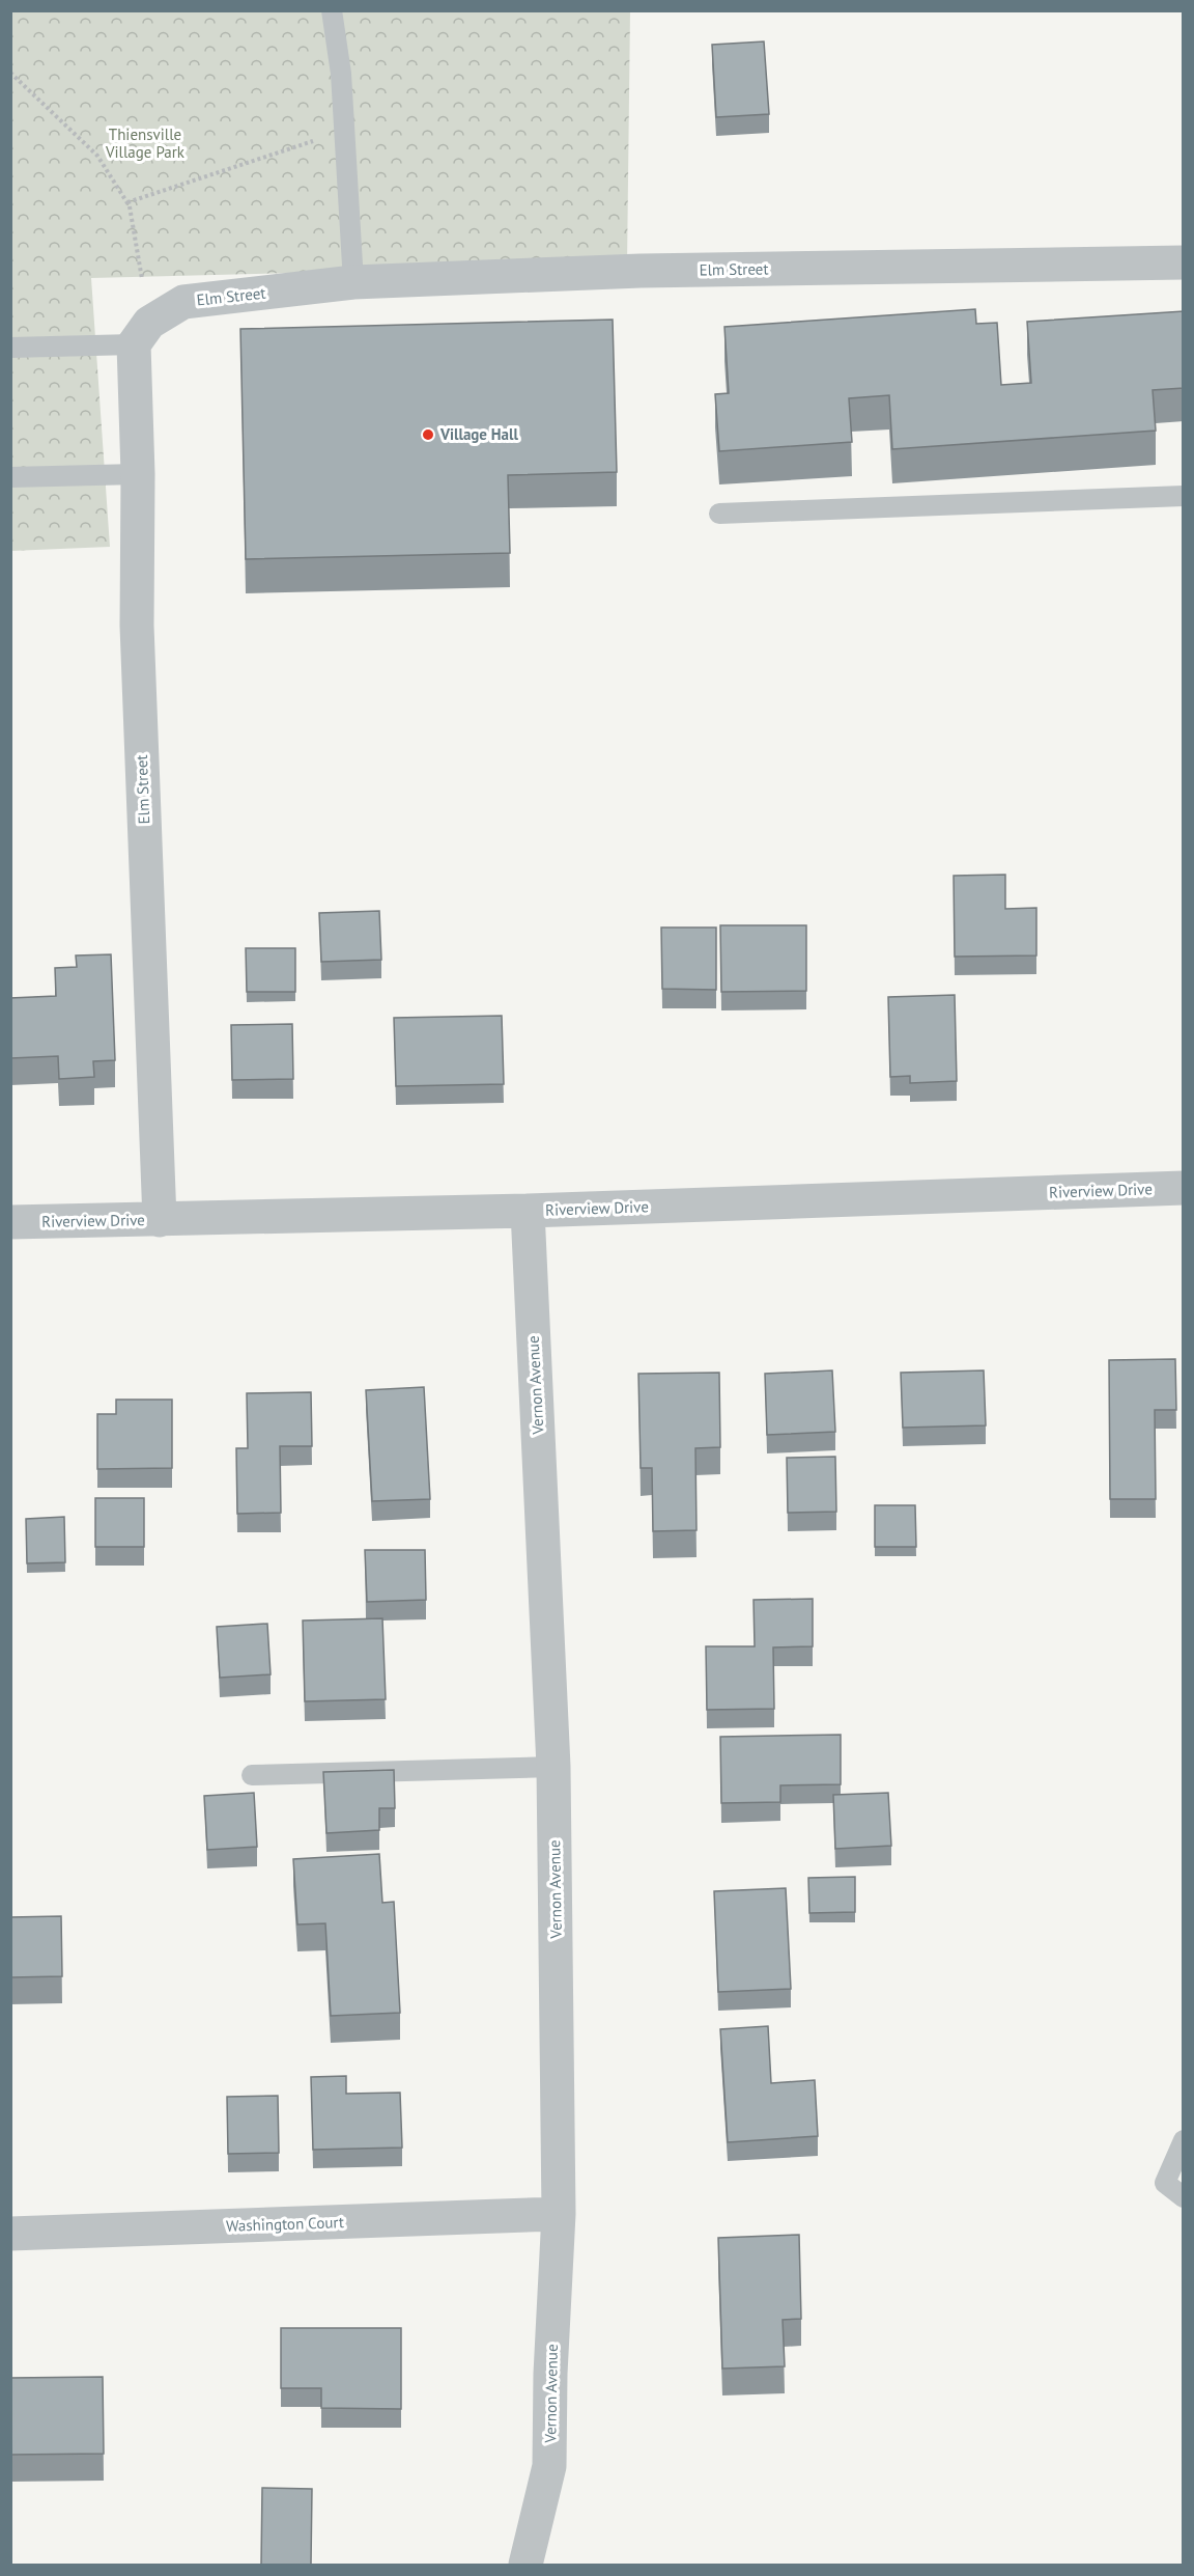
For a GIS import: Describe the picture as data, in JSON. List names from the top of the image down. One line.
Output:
{"streets":{"street":["Elm Street","Riverview Drive","Vernon Avenue","Washington Court"]},"crossings":[["Elm Street","Riverview Drive"],["Riverview Drive","Vernon Avenue"],["Vernon Avenue","Washington Court"]],"parks":["Thiensville Village Park"],"places":["Village Hall"]}
